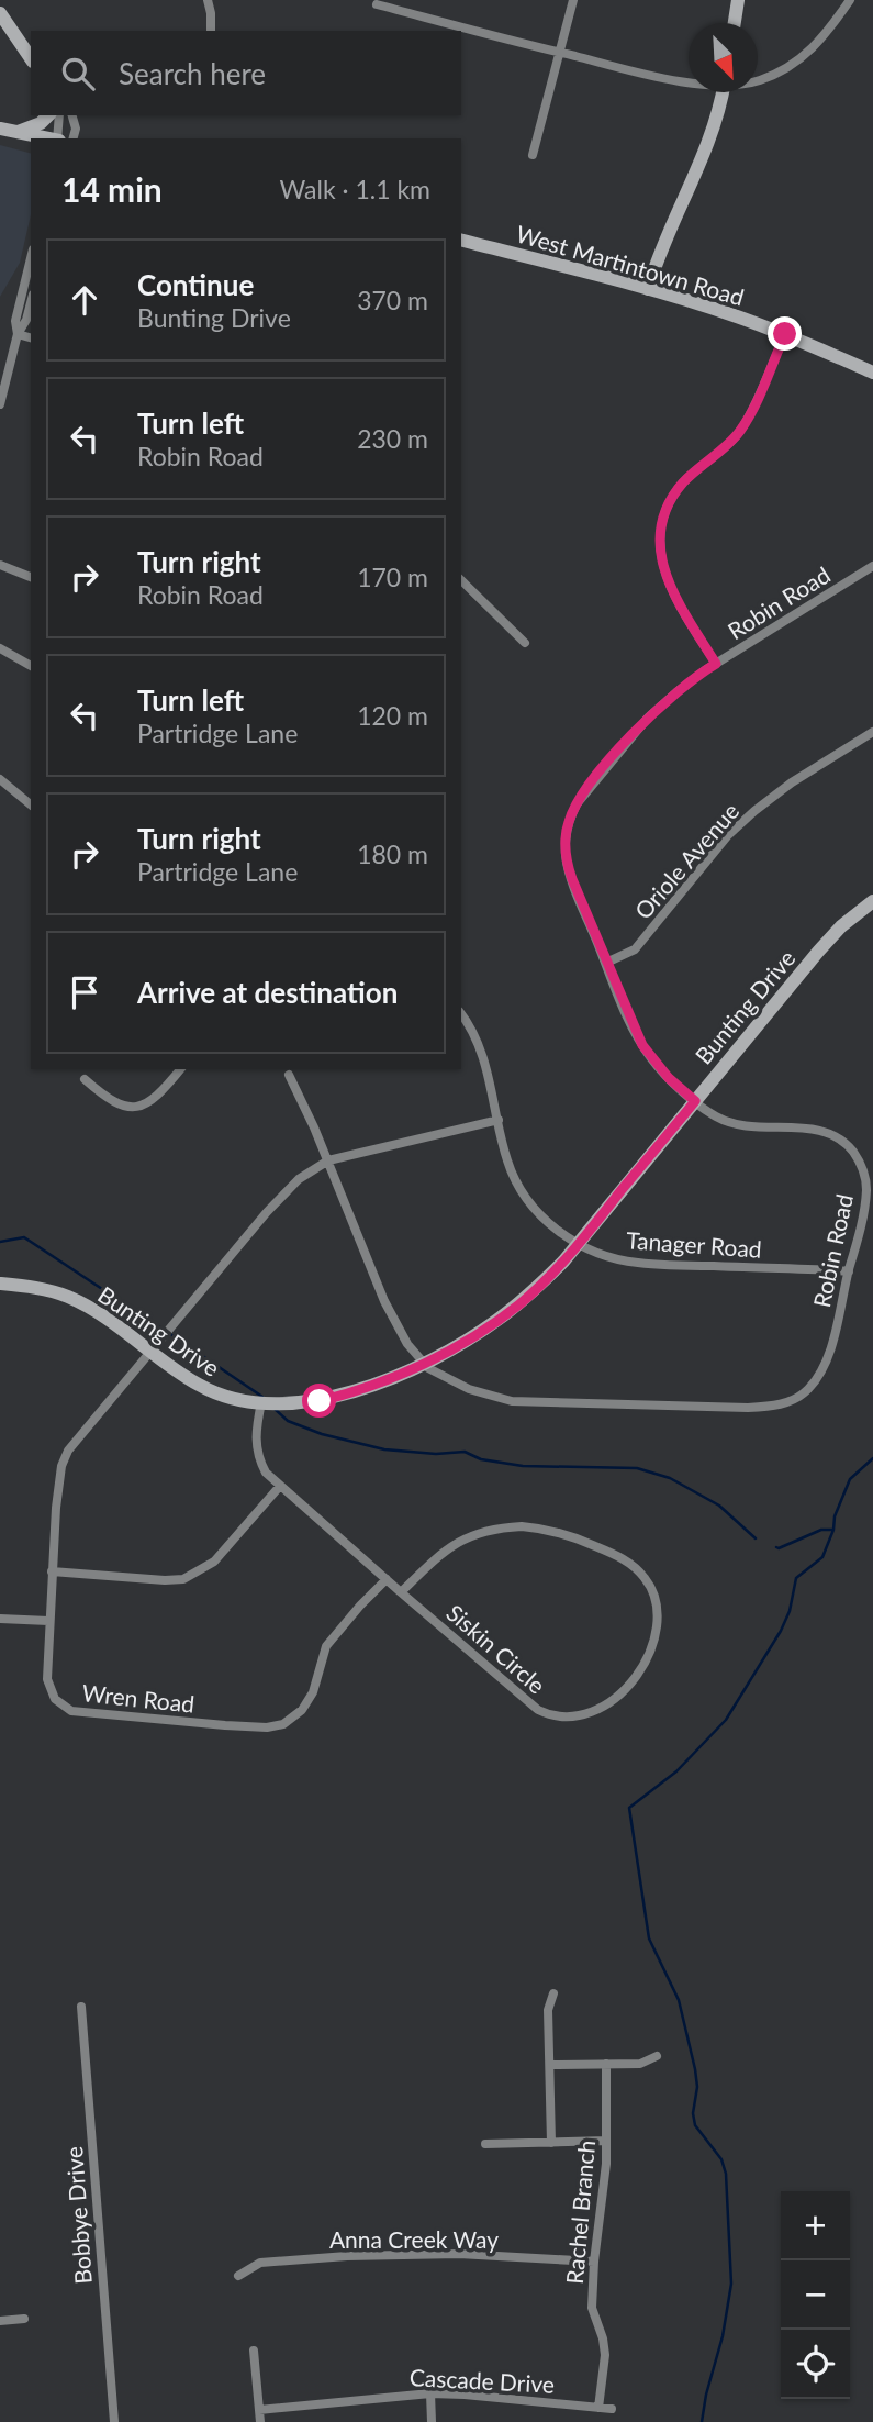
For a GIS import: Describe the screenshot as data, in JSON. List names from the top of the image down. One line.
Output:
{"streets":{"street":["West Martintown Road","Robin Road","Oriole Avenue","Bunting Drive","Tanager Road","Siskin Circle","Wren Road","Rachel Branch","Bobbye Drive","Anna Creek Way","Cascade Drive"]},"crossings":[["Robin Road","Oriole Avenue"],["Robin Road","Bunting Drive"],["Robin Road","Tanager Road"],["Robin Road","Wren Road"],["Bunting Drive","Tanager Road"],["Bunting Drive","Siskin Circle"],["Bunting Drive","Wren Road"],["Siskin Circle","Wren Road"],["Rachel Branch","Anna Creek Way"],["Rachel Branch","Cascade Drive"]],"north":"bottom right","page":{"search":"Search here","heading":["14 min","Walk · 1.1 km"],"list":[["Continue","Bunting Drive","370 m"],["Turn left","Robin Road","230 m"],["Turn right","Robin Road","170 m"],["Turn left","Partridge Lane","120 m"],["Turn right","Partridge Lane","180 m"],"Arrive at destination"],"map_buttons":["+","−"]}}
